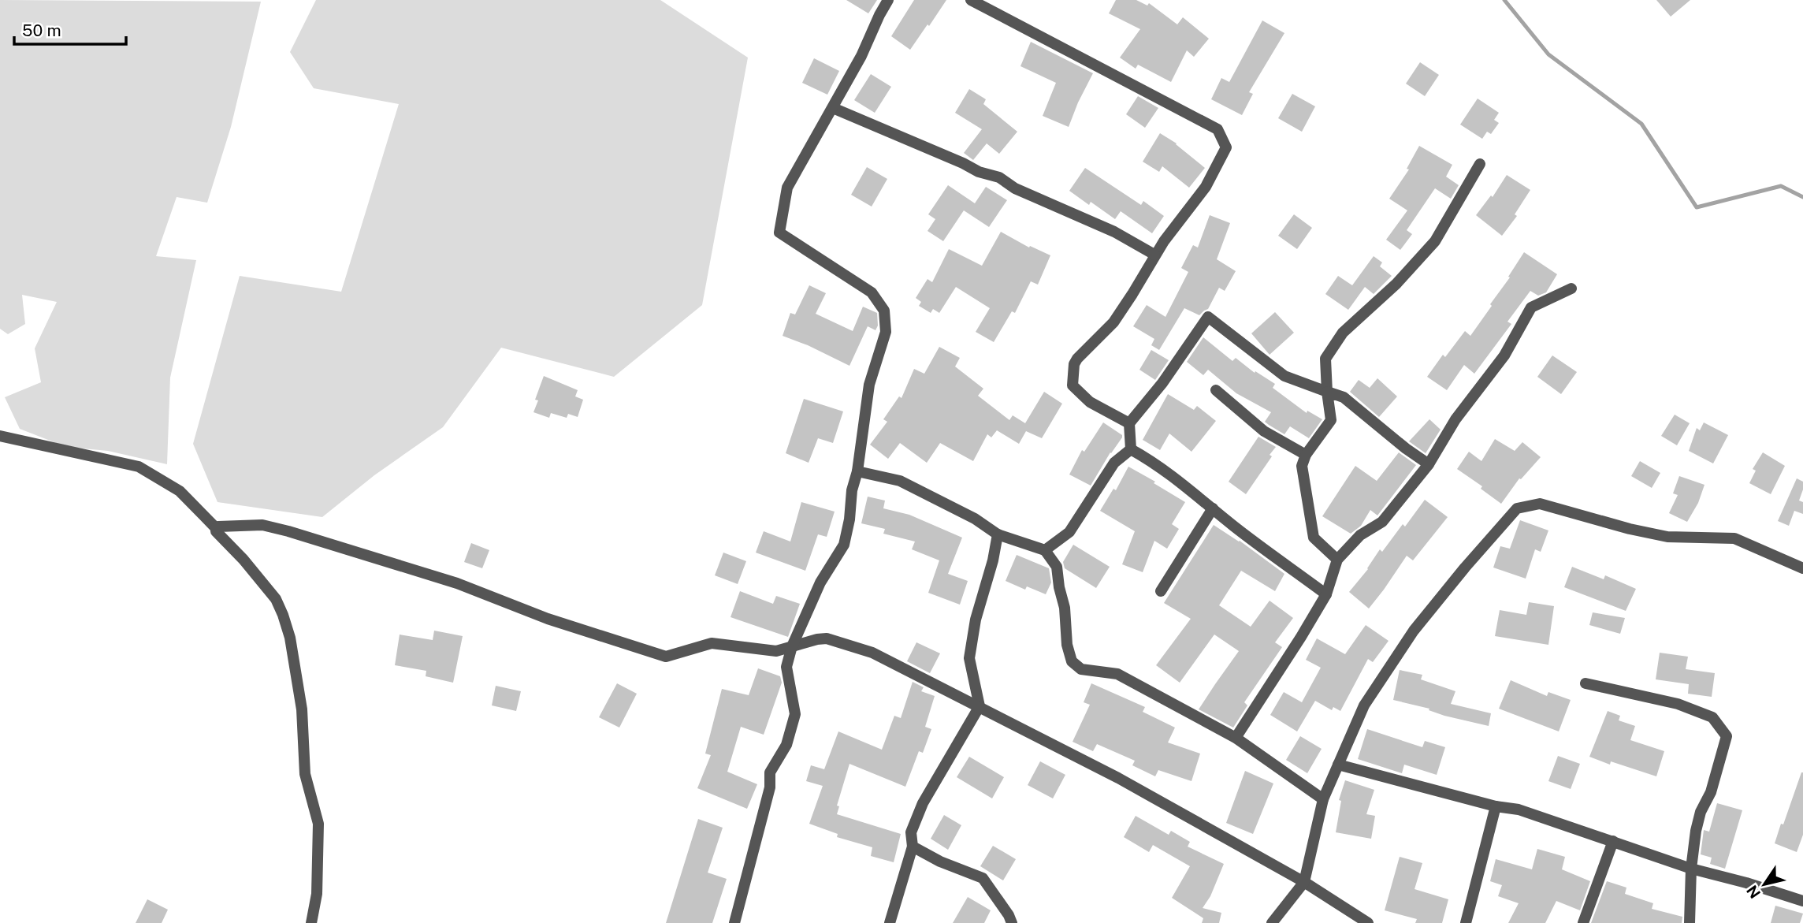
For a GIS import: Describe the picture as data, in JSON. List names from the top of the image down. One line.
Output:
{"scale_bar":"50 m","north":"bottom left"}
